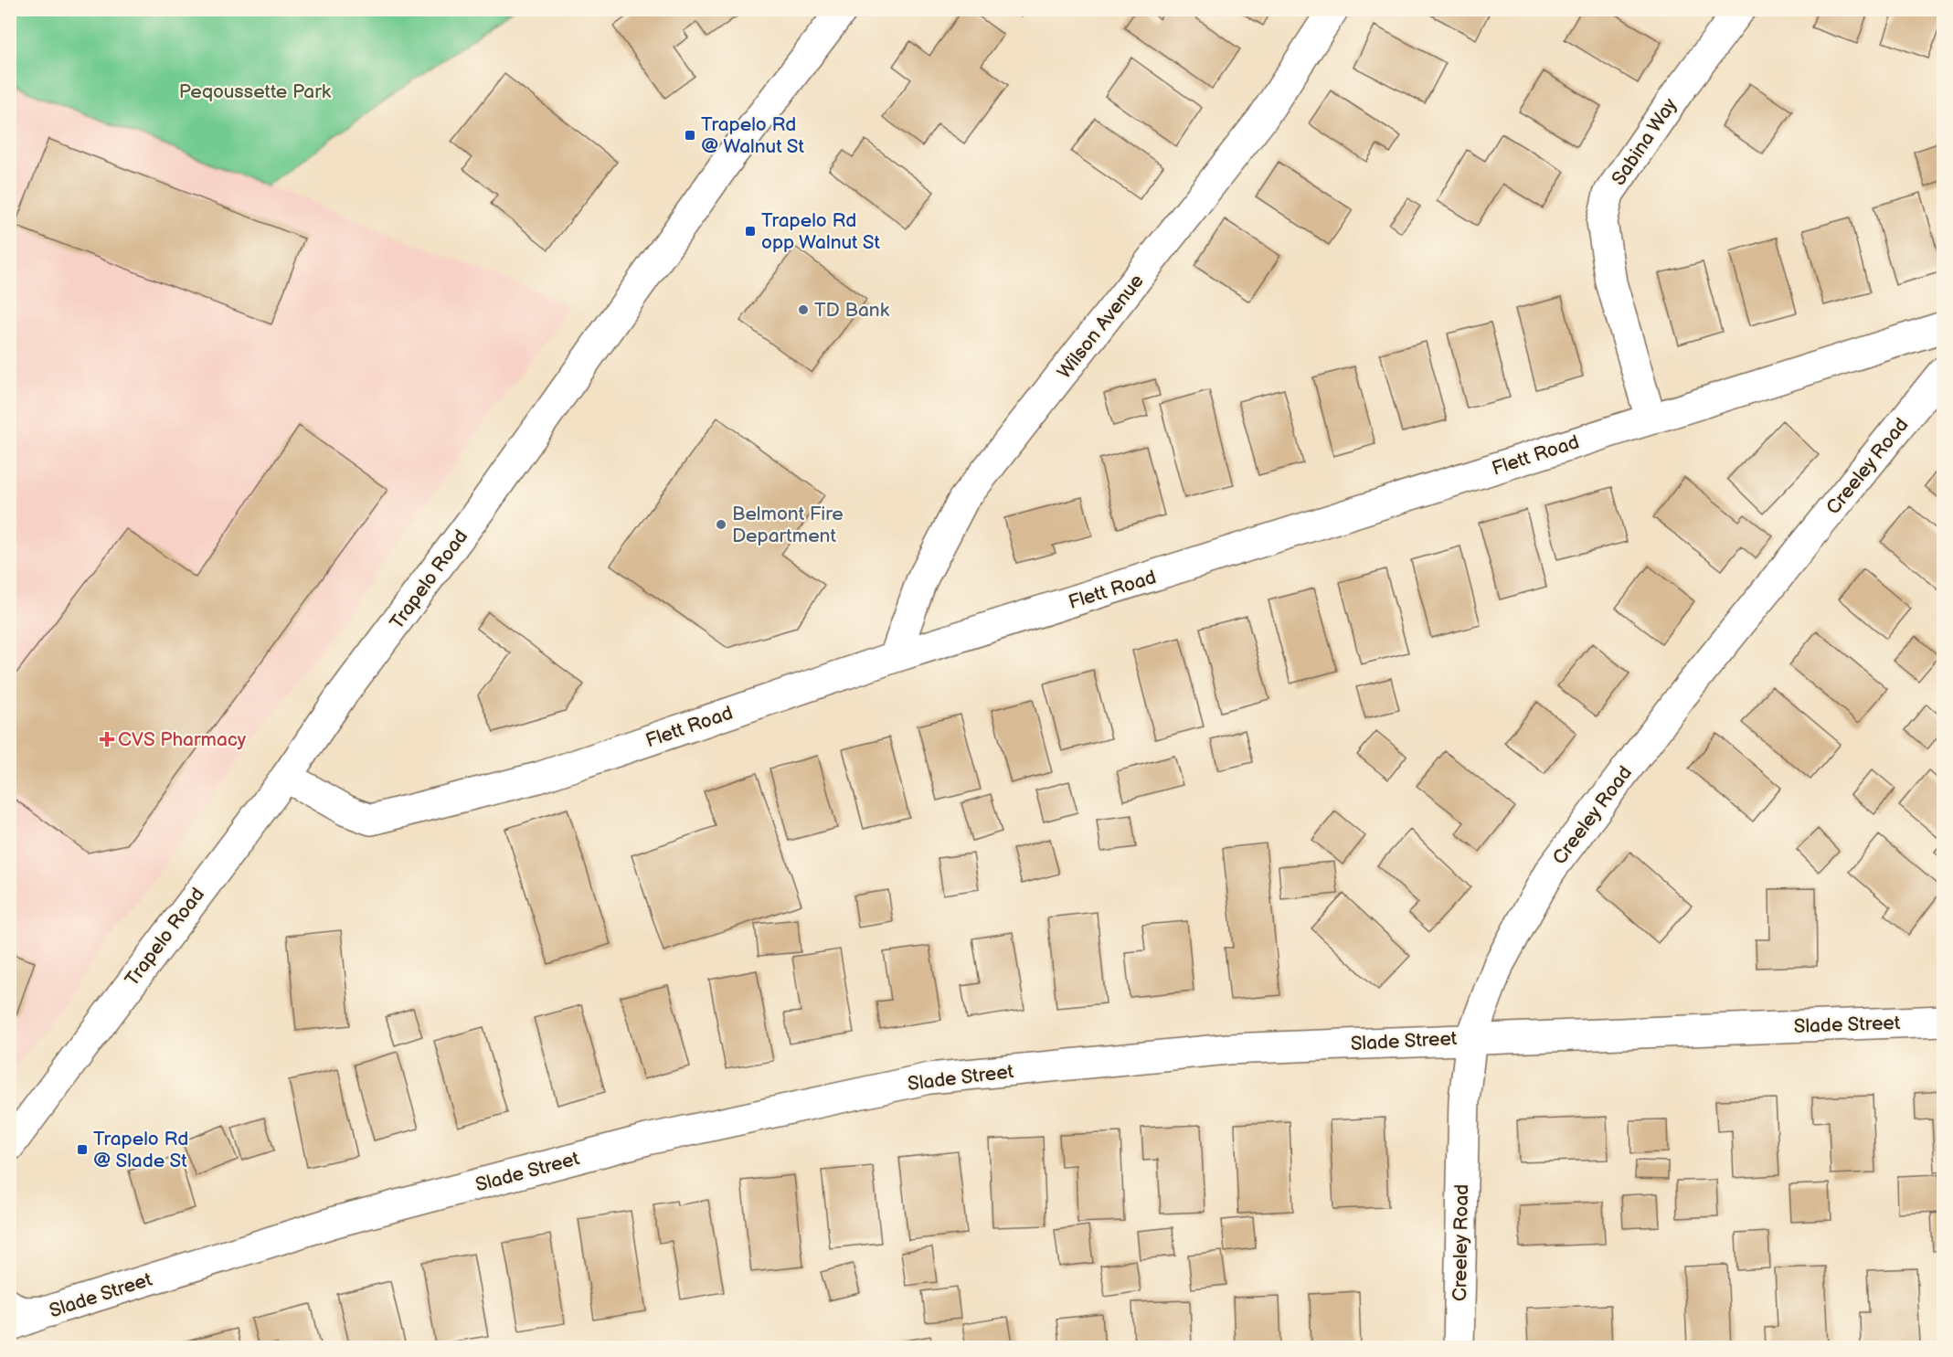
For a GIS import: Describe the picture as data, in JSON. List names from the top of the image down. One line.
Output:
{"streets":{"street":["Sabina Way","Wilson Avenue","Flett Road","Creeley Road","Trapelo Road","Slade Street"]},"crossings":[["Sabina Way","Flett Road"],["Wilson Avenue","Flett Road"],["Flett Road","Trapelo Road"],["Creeley Road","Slade Street"]],"parks":["Peqoussette Park"],"places":{"transit":["Trapelo Rd @ Walnut St","Trapelo Rd opp Walnut St","Trapelo Rd @ Slade St"],"other":["TD Bank","Belmont Fire Department"],"health":["CVS Pharmacy"]}}
